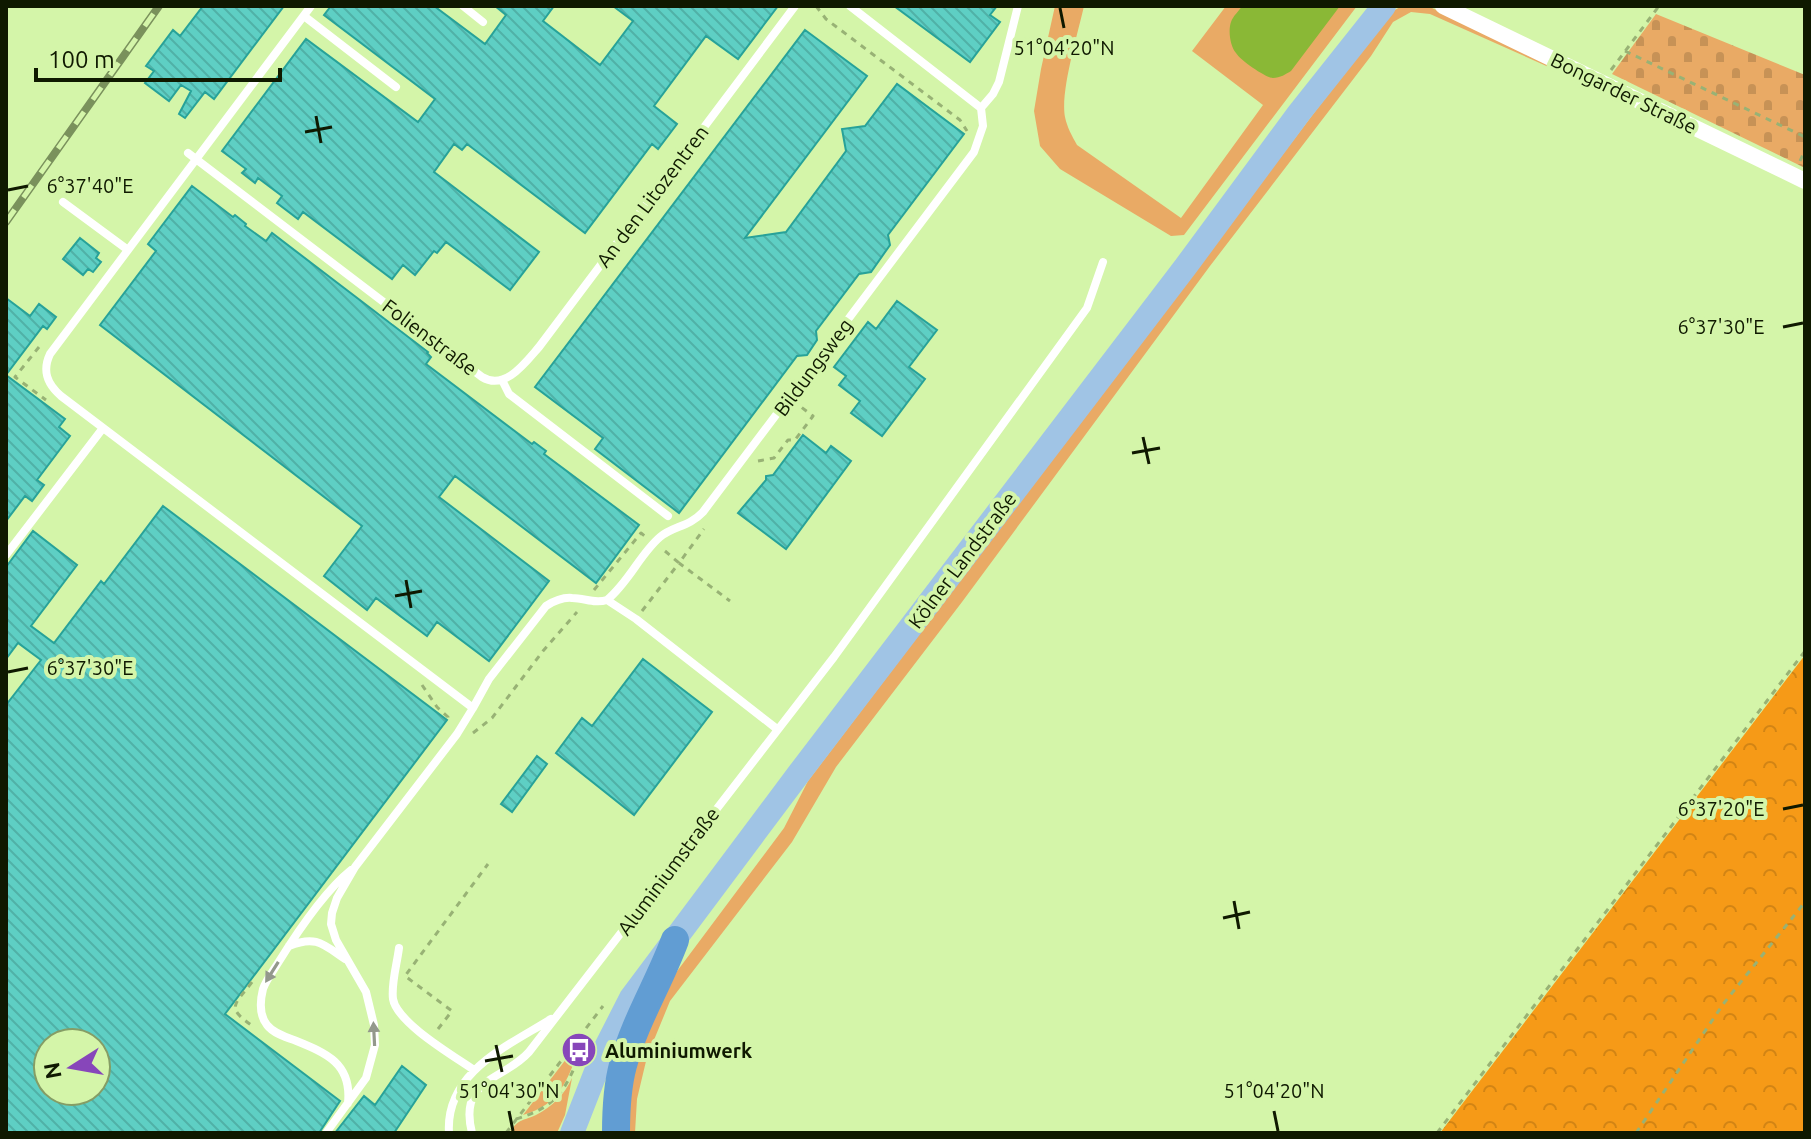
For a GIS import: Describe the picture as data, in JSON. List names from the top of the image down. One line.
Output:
{"streets":{"main road":["Kölner Landstraße"],"street":["Bongarder Straße"],"lane":["An den Litozentren","Folienstraße","Bildungsweg","Aluminiumstraße"]},"crossings":[["An den Litozentren","Folienstraße"]],"places":{"bus stop":["Aluminiumwerk"]},"scale_bar":"100 m","north":"left","coordinates":["51°04'20\"N","6°37'40\"E","6°37'30\"E","6°37'20\"E","51°04'30\"N"]}
